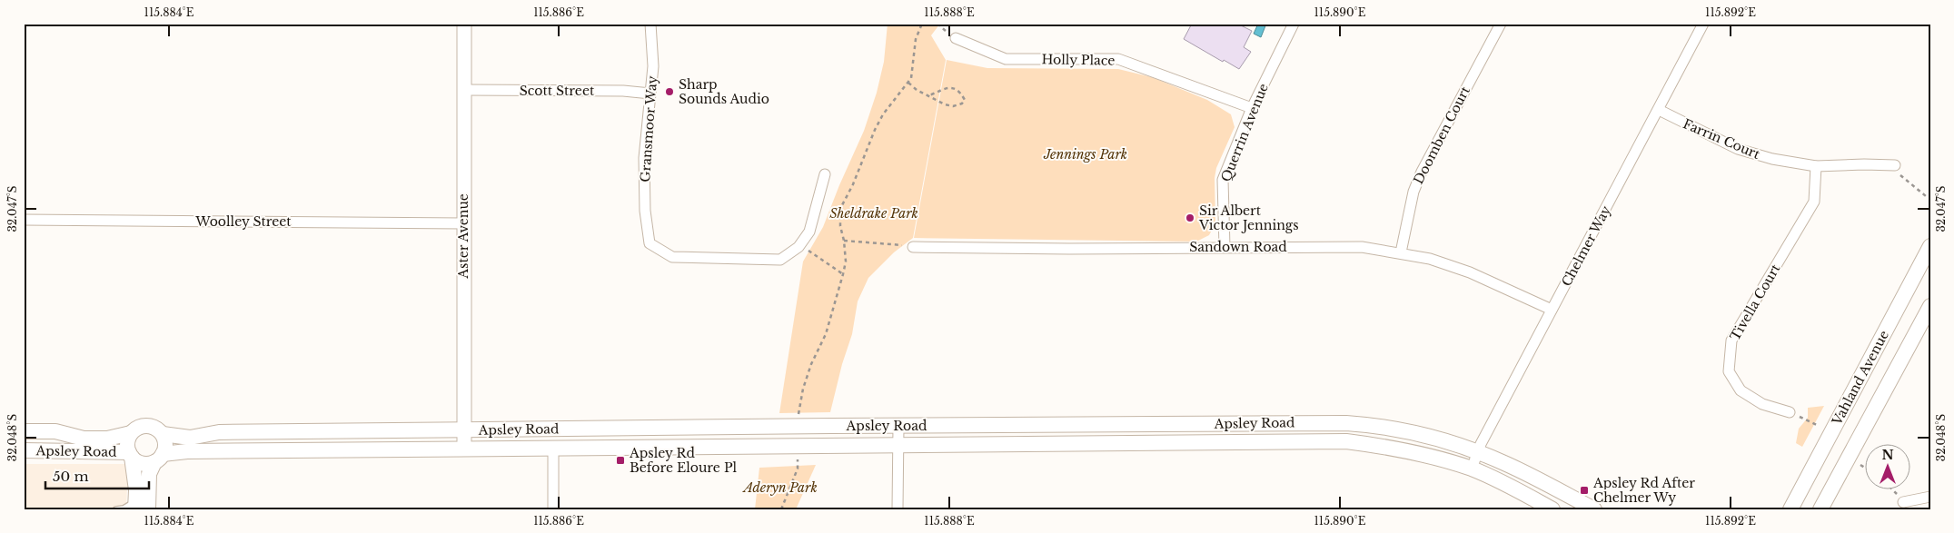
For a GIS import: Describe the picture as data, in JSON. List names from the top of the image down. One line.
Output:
{"streets":{"main road":["Vahland Avenue","Apsley Road"],"street":["Holly Place","Scott Street","Gransmoor Way","Querrin Avenue","Doomben Court","Farrin Court","Woolley Street","Aster Avenue","Chelmer Way","Sandown Road","Tivella Court"]},"crossings":[["Holly Place","Querrin Avenue"],["Scott Street","Gransmoor Way"],["Scott Street","Aster Avenue"],["Querrin Avenue","Sandown Road"],["Doomben Court","Sandown Road"],["Farrin Court","Chelmer Way"],["Farrin Court","Tivella Court"],["Woolley Street","Aster Avenue"],["Aster Avenue","Apsley Road"],["Chelmer Way","Sandown Road"],["Chelmer Way","Apsley Road"]],"parks":["Jennings Park","Sheldrake Park","Aderyn Park"],"places":{"other":["Sharp Sounds Audio","Sir Albert Victor Jennings"],"transit":["Apsley Rd Before Eloure Pl","Apsley Rd After Chelmer Wy"]},"scale_bar":"50 m","north":"top","coordinates":["115.884°E","115.886°E","115.888°E","115.890°E","115.892°E","32.047°S","32.048°S"]}
